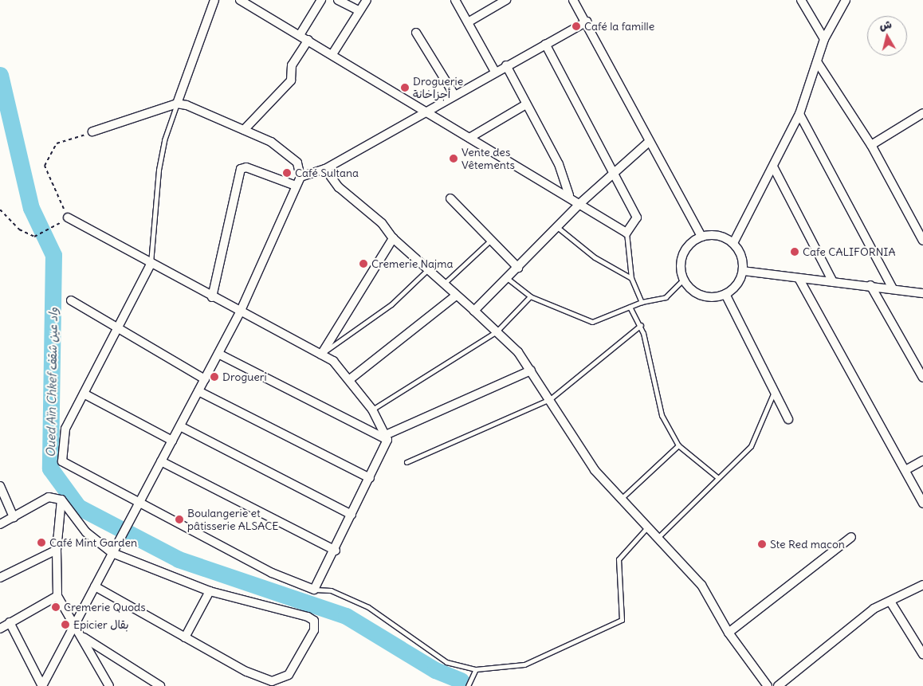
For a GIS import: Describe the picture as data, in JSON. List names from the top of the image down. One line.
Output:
{"water":["Oued Aïn Chkef واد عين شقف"],"places":["Café la famille","Droguerie أجزاخانة","Vente des Vêtements","Café Sultana","Cafe CALIFORNIA","Cremerie Najma","Drogueri","Boulangerie et pâtisserie ALSACE","Café Mint Garden","Ste Red macon","Cremerie Quods","Epicier بقال"],"north":"top"}
